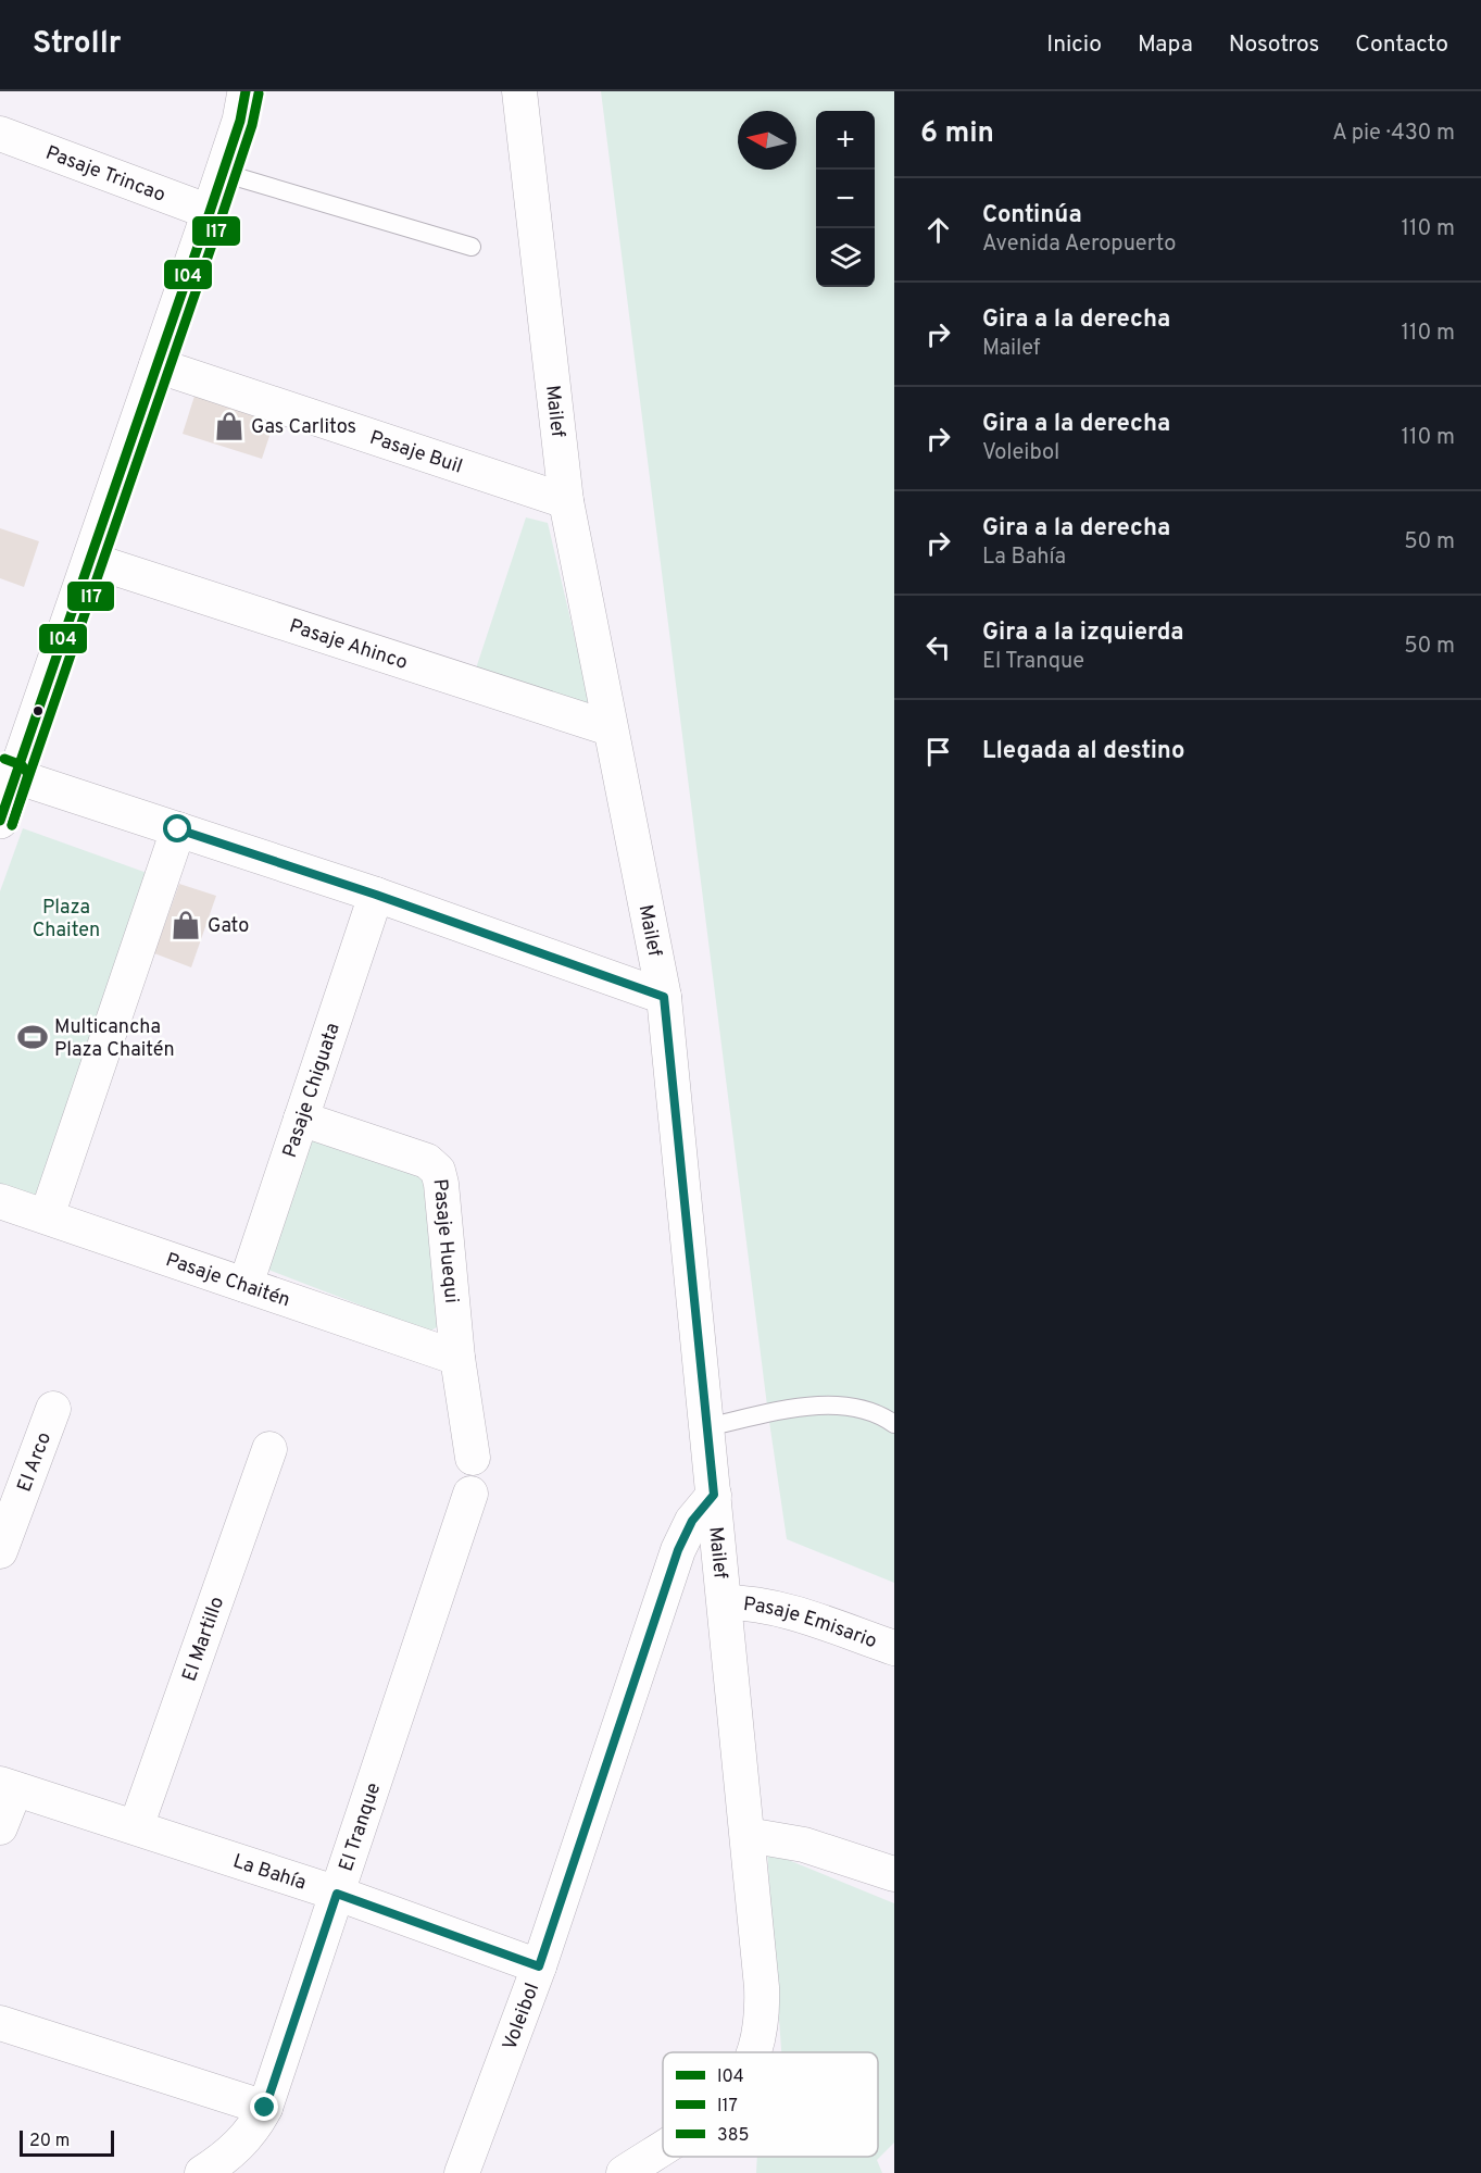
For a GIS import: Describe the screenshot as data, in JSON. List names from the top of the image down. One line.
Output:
{"streets":{"street":["Pasaje Trincao","Mailef","Pasaje Buil","Pasaje Ahinco","Pasaje Chiguata","Pasaje Huequi","Pasaje Chaitén","El Arco","Pasaje Emisario","El Martillo","El Tranque","La Bahía","Voleibol"]},"crossings":[["Mailef","Pasaje Buil"],["Mailef","Pasaje Ahinco"],["Mailef","Pasaje Emisario"],["Mailef","Voleibol"],["Pasaje Chiguata","Pasaje Huequi"],["Pasaje Chiguata","Pasaje Chaitén"],["Pasaje Huequi","Pasaje Chaitén"],["El Martillo","La Bahía"],["El Tranque","La Bahía"],["La Bahía","Voleibol"]],"parks":["Plaza Chaiten"],"places":{"shop":["Gas Carlitos","Gato"],"sports":["Multicancha Plaza Chaitén"]},"lines":["transit line I04","transit line I17","transit line 385"],"legend":["I04","I17","385"],"scale_bar":"20 m","north":"left","page":{"header":"Strollr","nav":["Inicio","Mapa","Nosotros","Contacto"],"heading":["6 min","A pie · 430 m"],"map_buttons":["+","−"],"list":[["Continúa","Avenida Aeropuerto","110 m"],["Gira a la derecha","Mailef","110 m"],["Gira a la derecha","Voleibol","110 m"],["Gira a la derecha","La Bahía","50 m"],["Gira a la izquierda","El Tranque","50 m"],"Llegada al destino"],"scale":"20 m"}}
